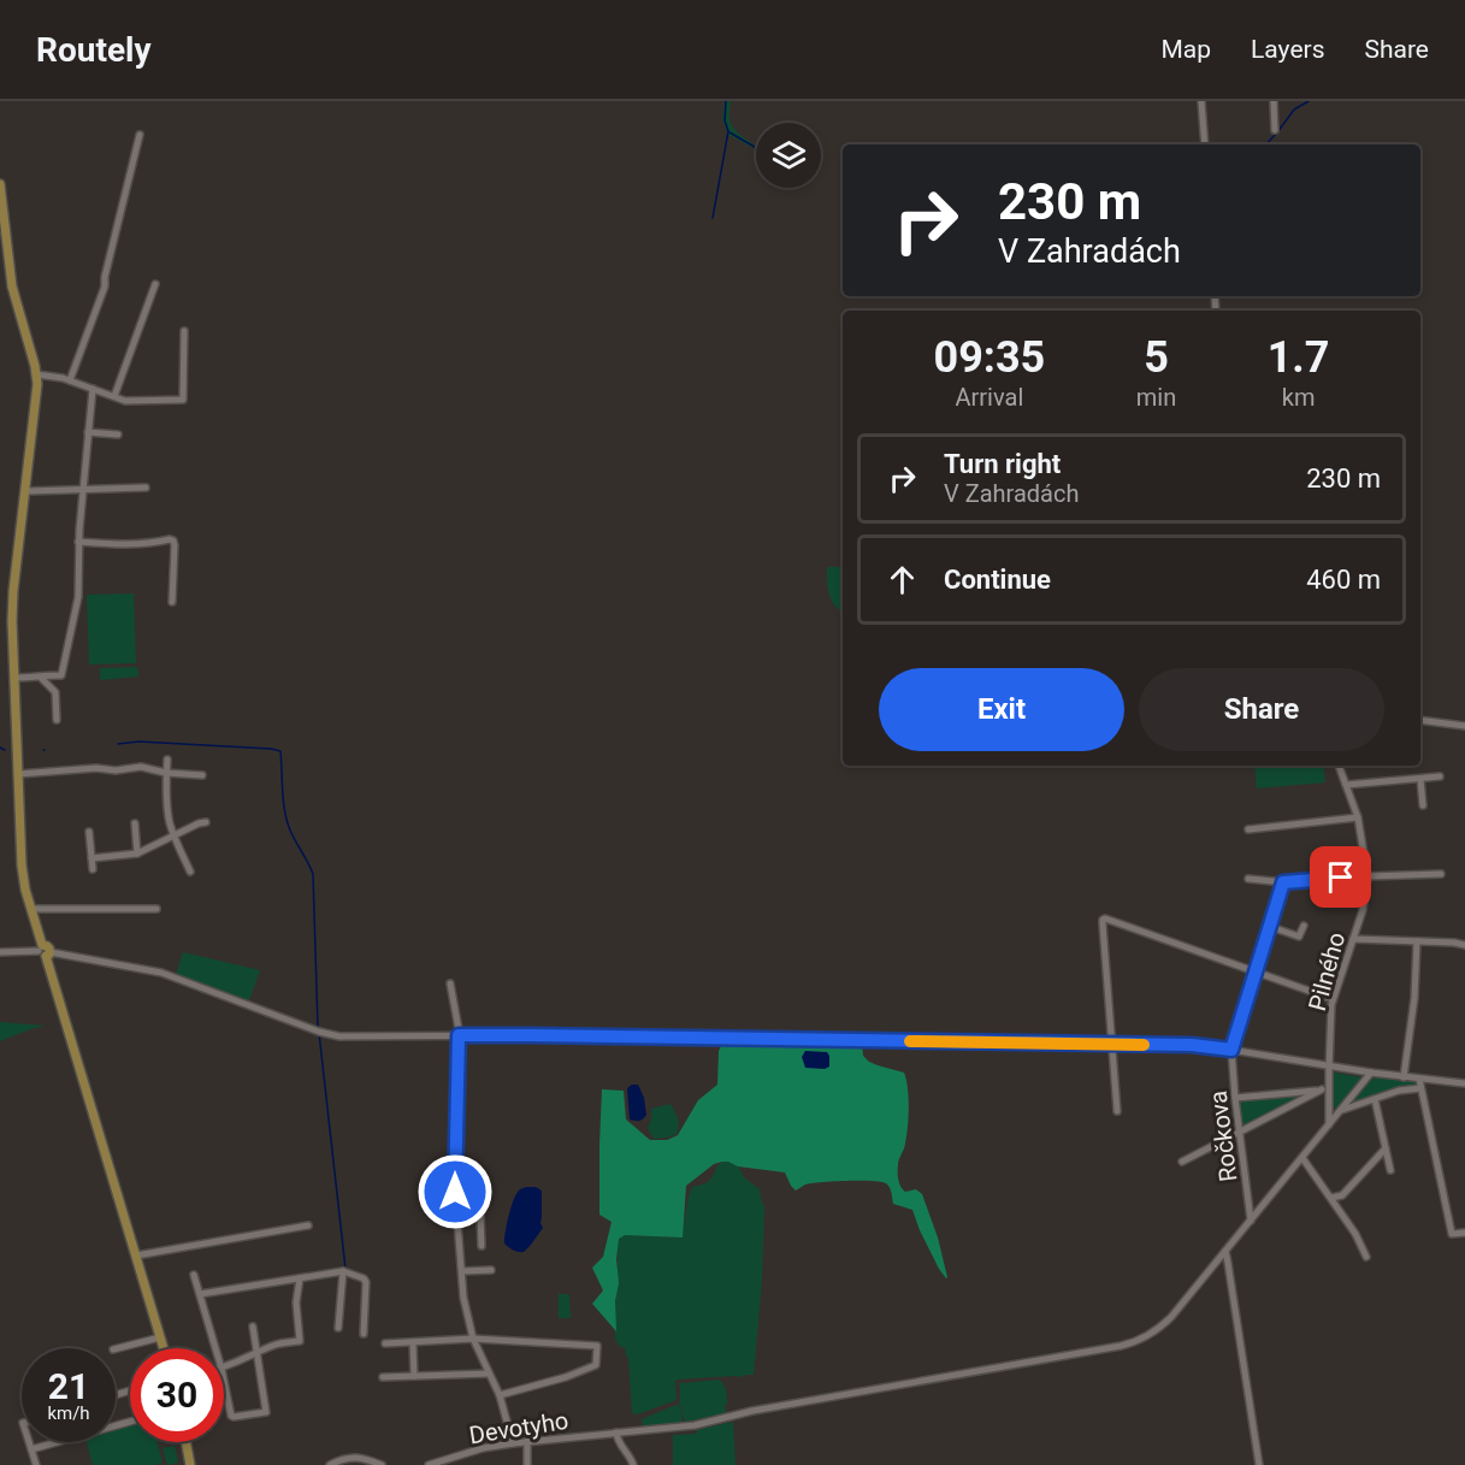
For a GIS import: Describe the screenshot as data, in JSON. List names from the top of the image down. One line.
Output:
{"streets":{"street":["Pilného","Ročkova","Devotyho"]},"crossings":[["Pilného","Devotyho"],["Ročkova","Devotyho"]],"page":{"header":"Routely","nav":["Map","Layers","Share"],"turn":["230 m","V Zahradách"],"eta":["09:35","Arrival","5","min","1.7","km"],"list":[{"name":"Turn right","note":"V Zahradách","value":"230 m"},{"name":"Continue","value":"460 m"}],"buttons":["Exit","Share"],"speed":"21 km/h","limit":"30"}}
